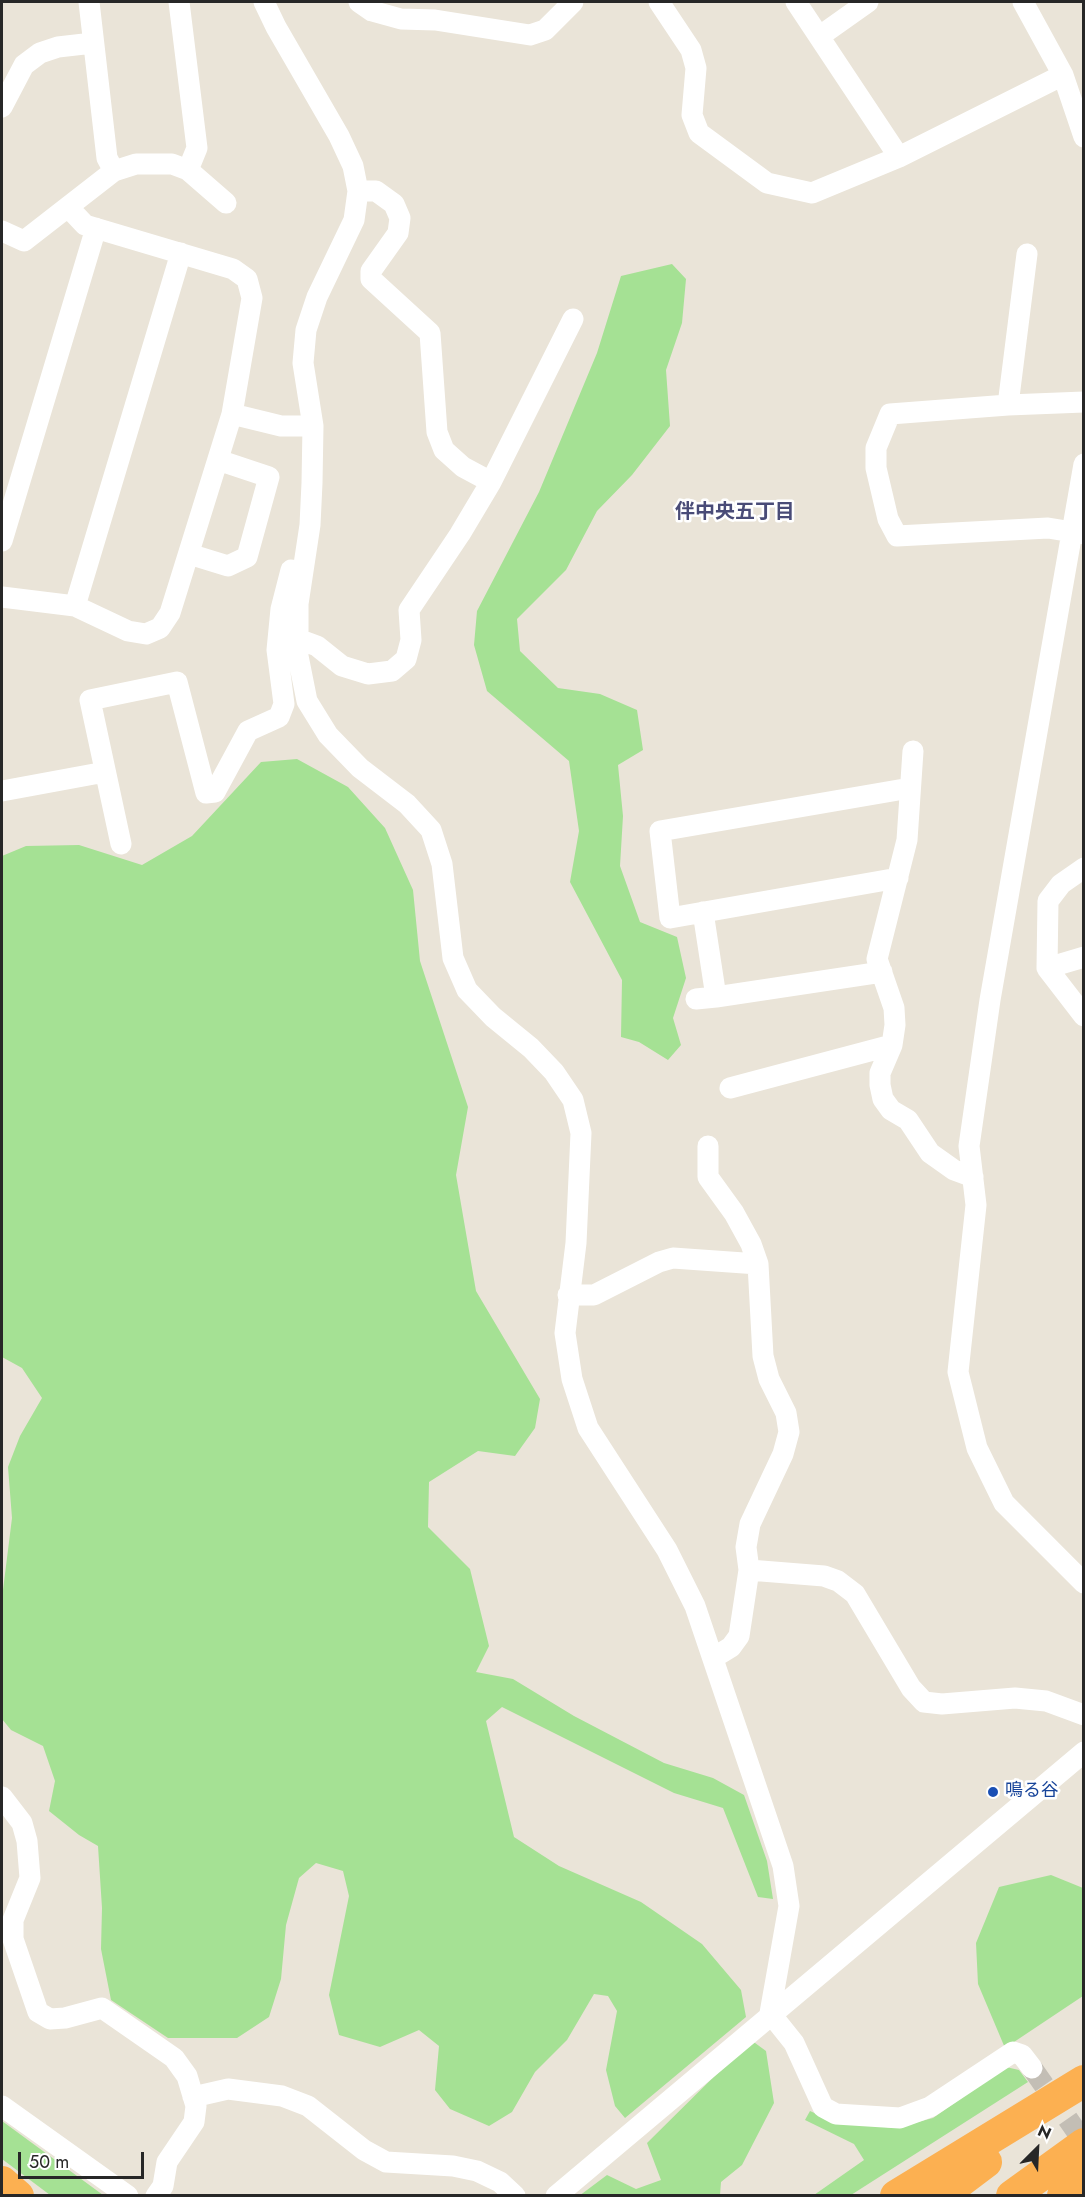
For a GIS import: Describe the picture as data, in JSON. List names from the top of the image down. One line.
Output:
{"districts":["伴中央五丁目"],"places":["鳴る谷"],"scale_bar":"50 m","north":"top right"}
